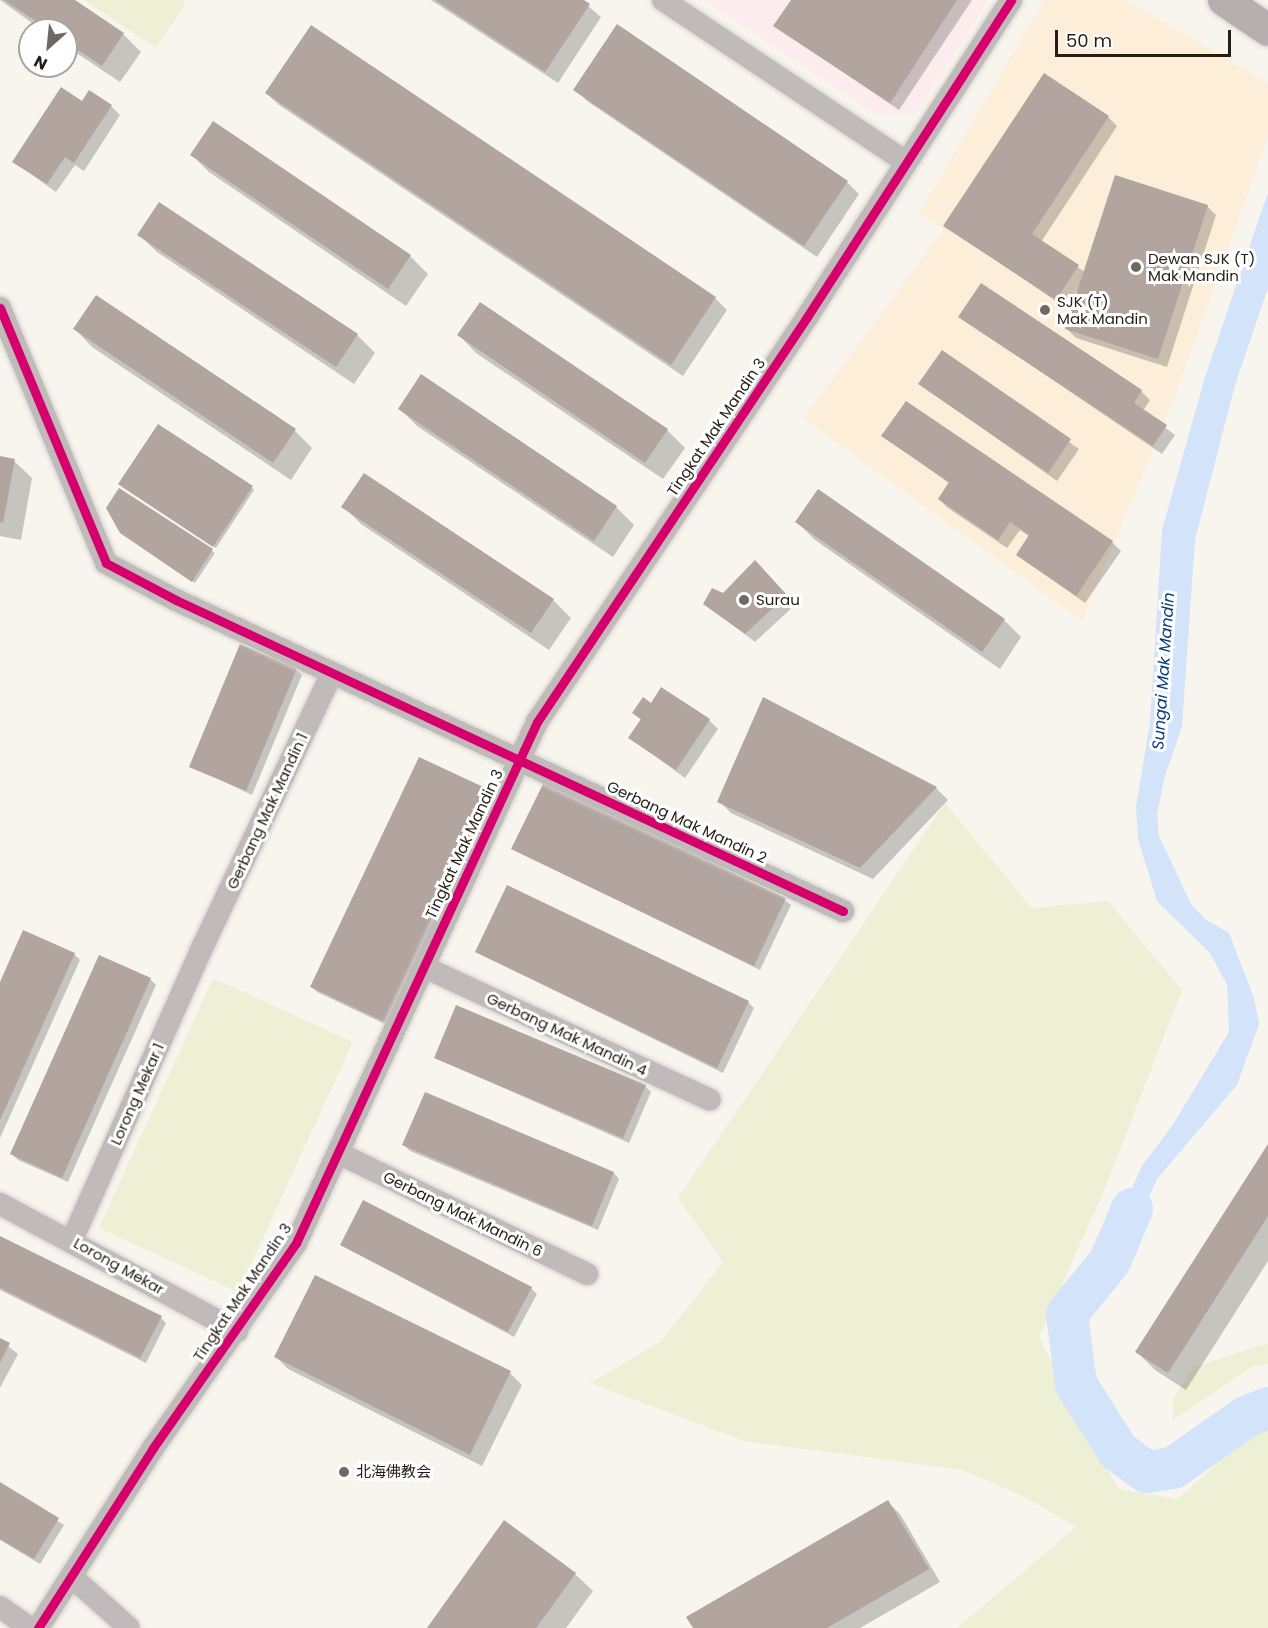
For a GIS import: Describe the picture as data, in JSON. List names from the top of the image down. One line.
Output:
{"streets":{"street":["Tingkat Mak Mandin 3","Gerbang Mak Mandin 1","Gerbang Mak Mandin 2","Gerbang Mak Mandin 4","Lorong Mekar 1","Gerbang Mak Mandin 6","Lorong Mekar"]},"crossings":[["Tingkat Mak Mandin 3","Gerbang Mak Mandin 2"],["Tingkat Mak Mandin 3","Gerbang Mak Mandin 4"],["Tingkat Mak Mandin 3","Gerbang Mak Mandin 6"],["Tingkat Mak Mandin 3","Lorong Mekar"],["Gerbang Mak Mandin 1","Gerbang Mak Mandin 2"],["Gerbang Mak Mandin 1","Lorong Mekar 1"],["Lorong Mekar 1","Lorong Mekar"]],"water":["Sungai Mak Mandin"],"places":["Dewan SJK (T) Mak Mandin","SJK (T) Mak Mandin","Surau","北海佛教会"],"scale_bar":"50 m","north":"bottom left"}
